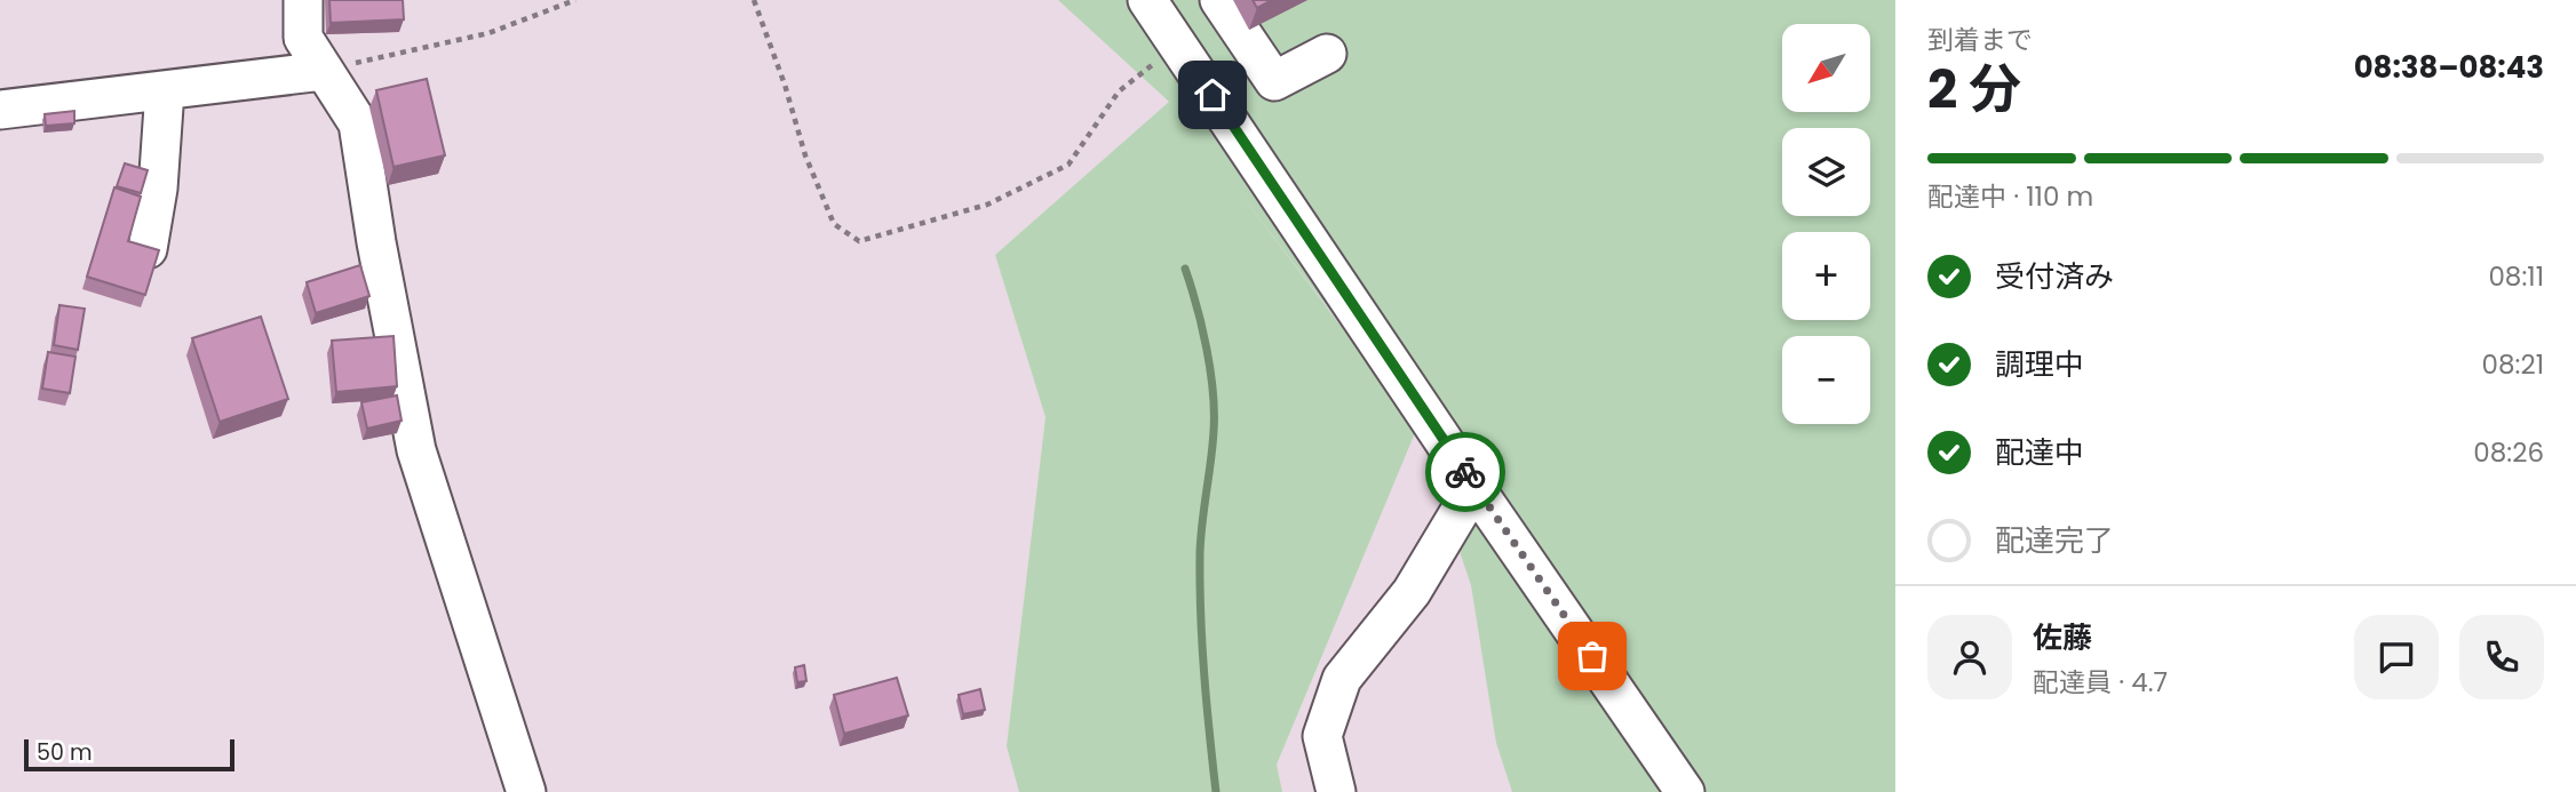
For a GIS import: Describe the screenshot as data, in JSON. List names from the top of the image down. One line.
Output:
{"scale_bar":"50 m","north":"bottom left","page":{"heading":["2 分","到着まで","08:38–08:43"],"panel":["佐藤","配達員 · 4.7"],"map_buttons":["+","−"],"bar":"配達中 · 110 m","list":[["受付済み","08:11"],["調理中","08:21"],["配達中","08:26"],"配達完了"],"scale":"50 m"}}
